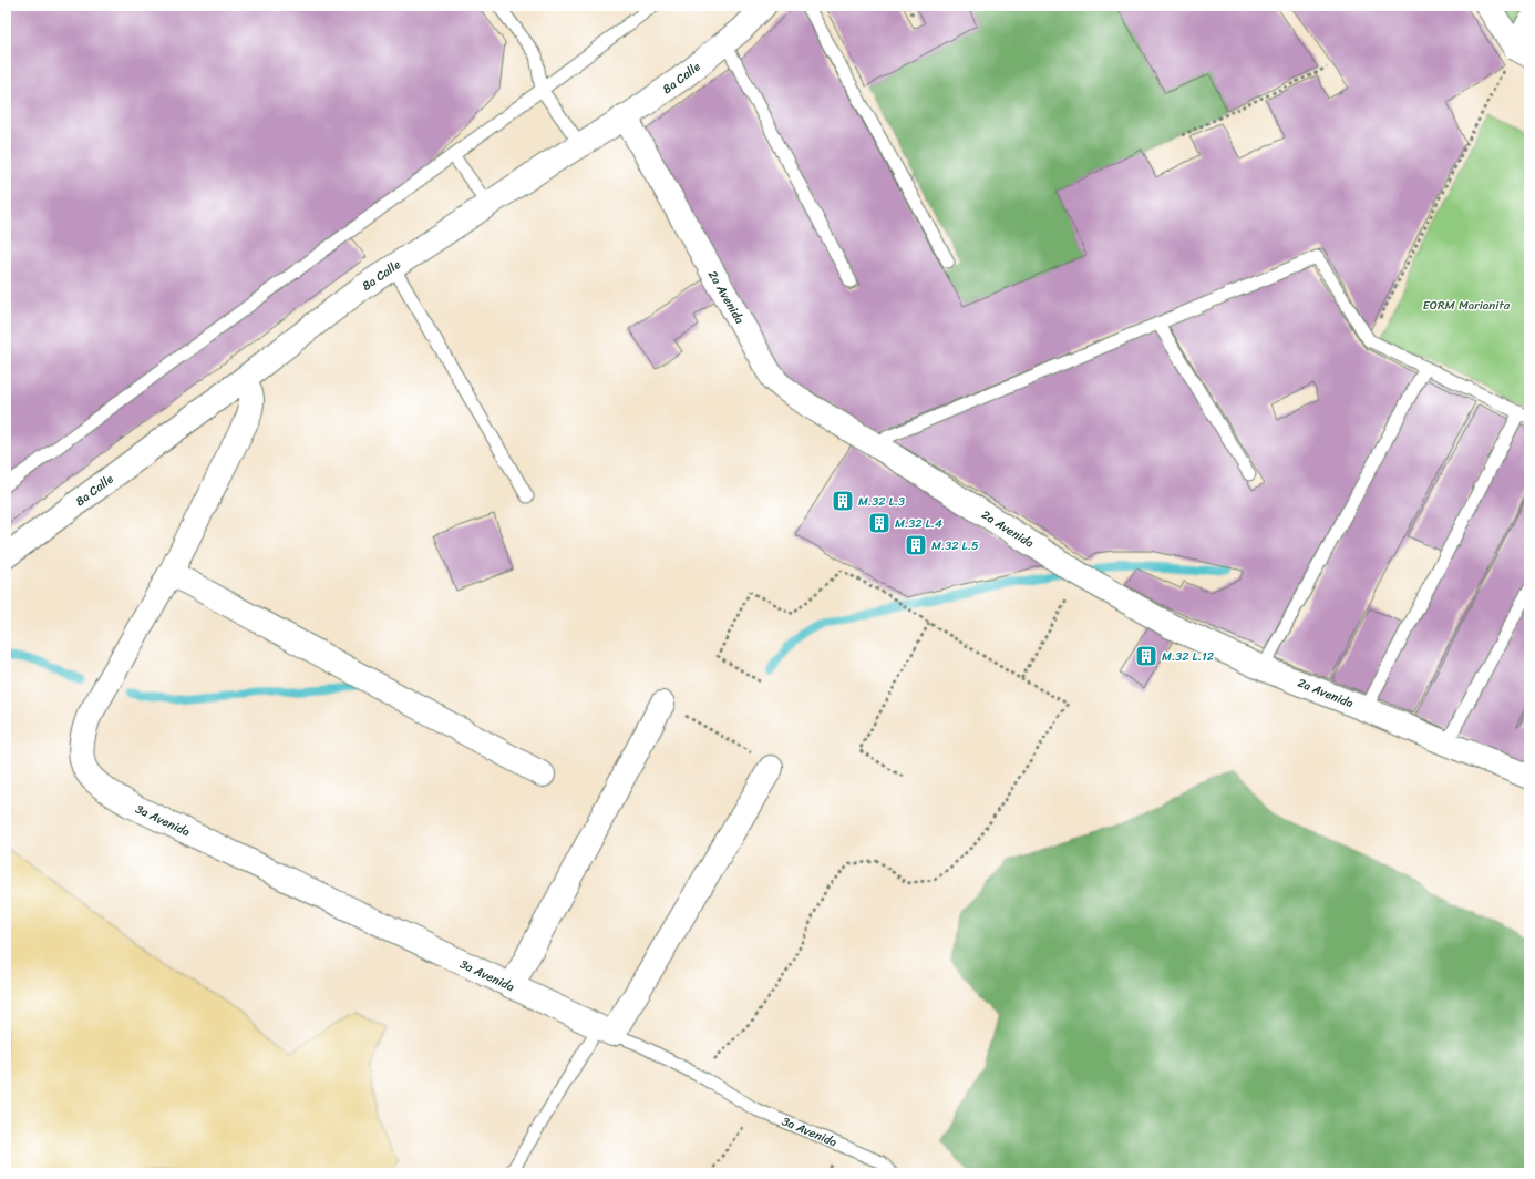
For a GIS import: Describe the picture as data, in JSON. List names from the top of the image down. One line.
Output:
{"streets":{"street":["8a Calle","2a Avenida","3a Avenida"]},"crossings":[["8a Calle","2a Avenida"]],"parks":["EORM Marianita"],"places":{"building":["M.32 L.3","M.32 L.4","M.32 L.5","M.32 L.12"]}}
